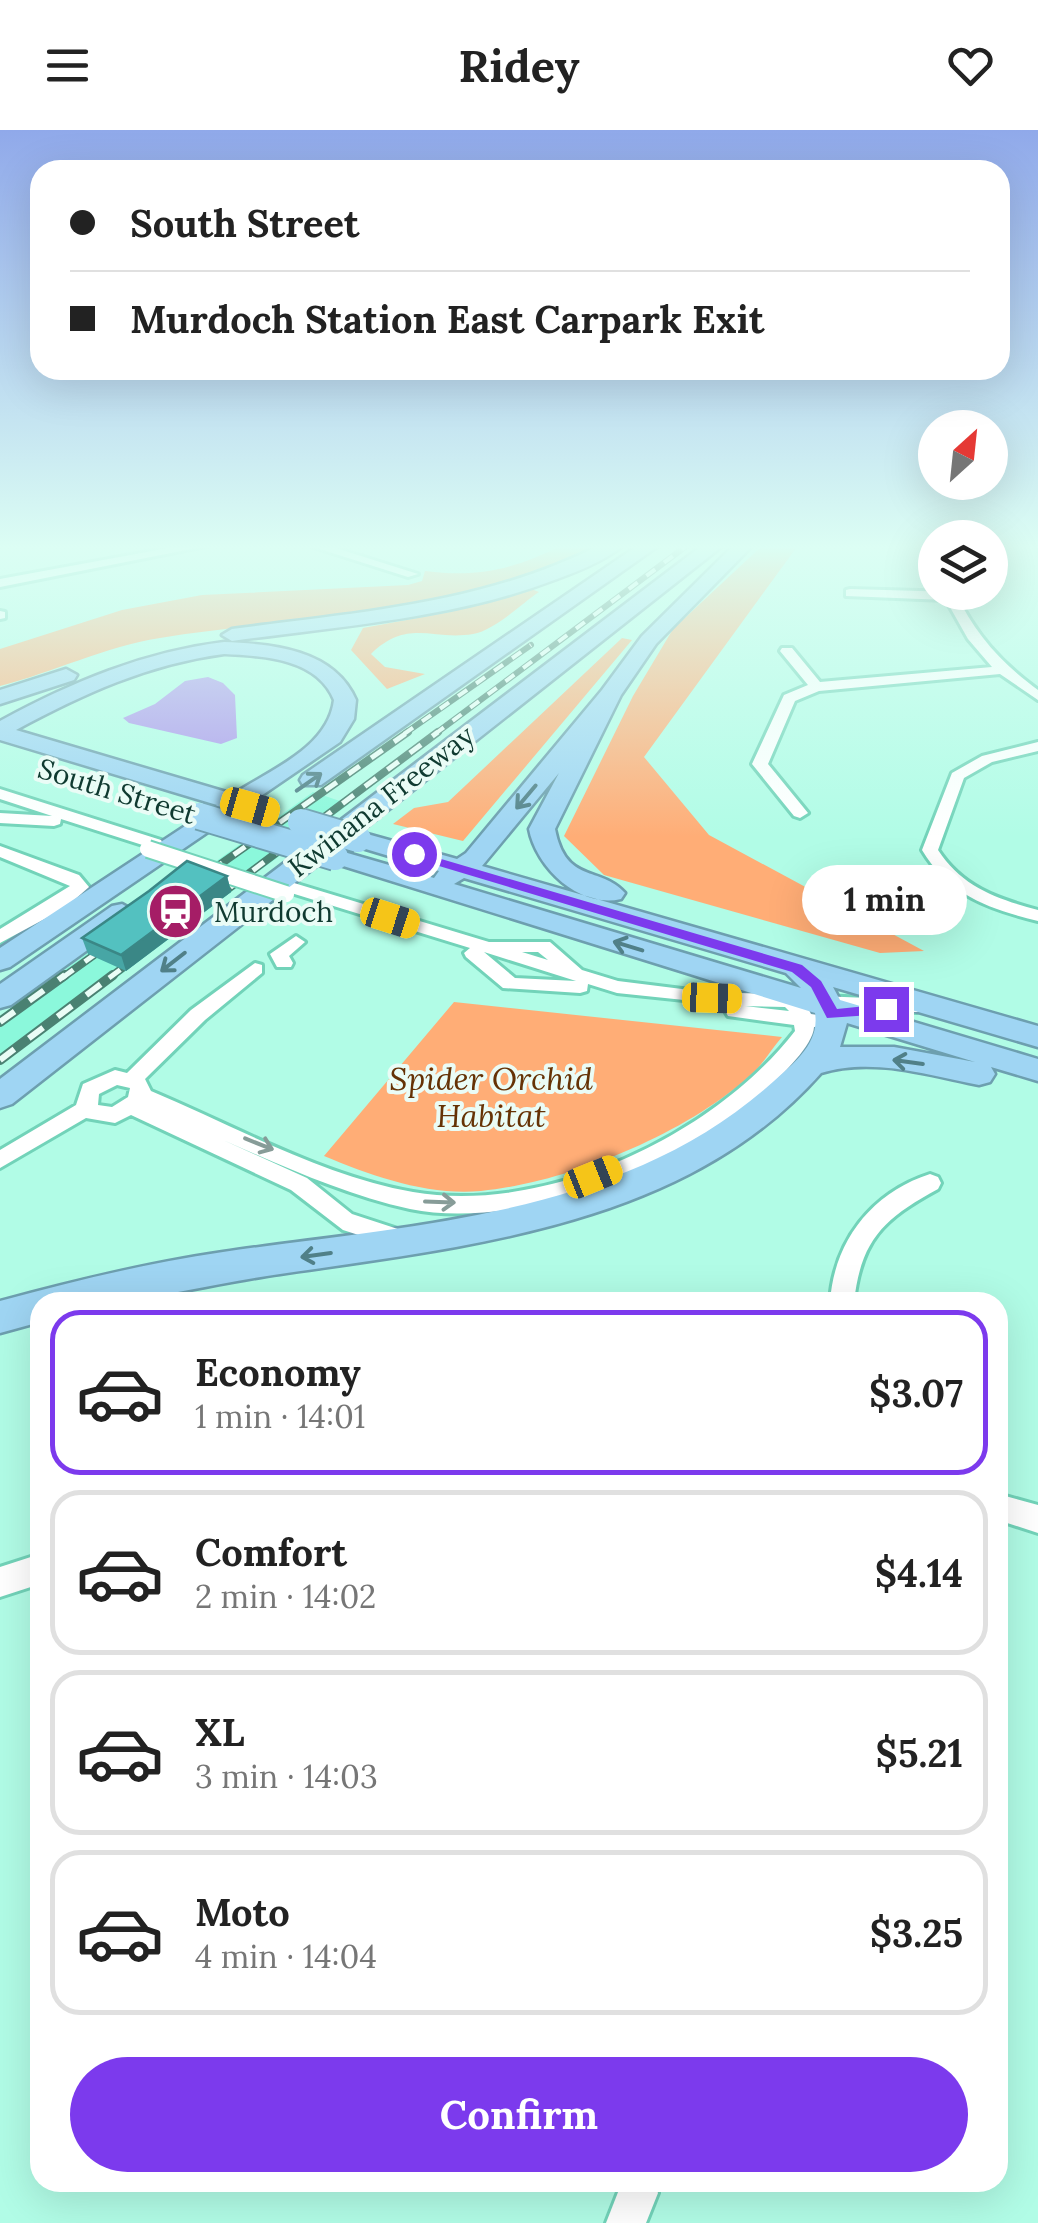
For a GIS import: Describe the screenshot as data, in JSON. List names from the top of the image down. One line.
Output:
{"streets":{"highway":["South Street","Kwinana Freeway"]},"parks":["Spider Orchid Habitat"],"places":{"station":["Murdoch"]},"north":"top right","page":{"header":"Ridey","banner":["South Street","Murdoch Station East Carpark Exit"],"bubble":"1 min","list":[{"name":"Economy","note":"1 min · 14:01","value":"$3.07"},{"name":"Comfort","note":"2 min · 14:02","value":"$4.14"},{"name":"XL","note":"3 min · 14:03","value":"$5.21"},{"name":"Moto","note":"4 min · 14:04","value":"$3.25"}],"buttons":"Confirm"}}
